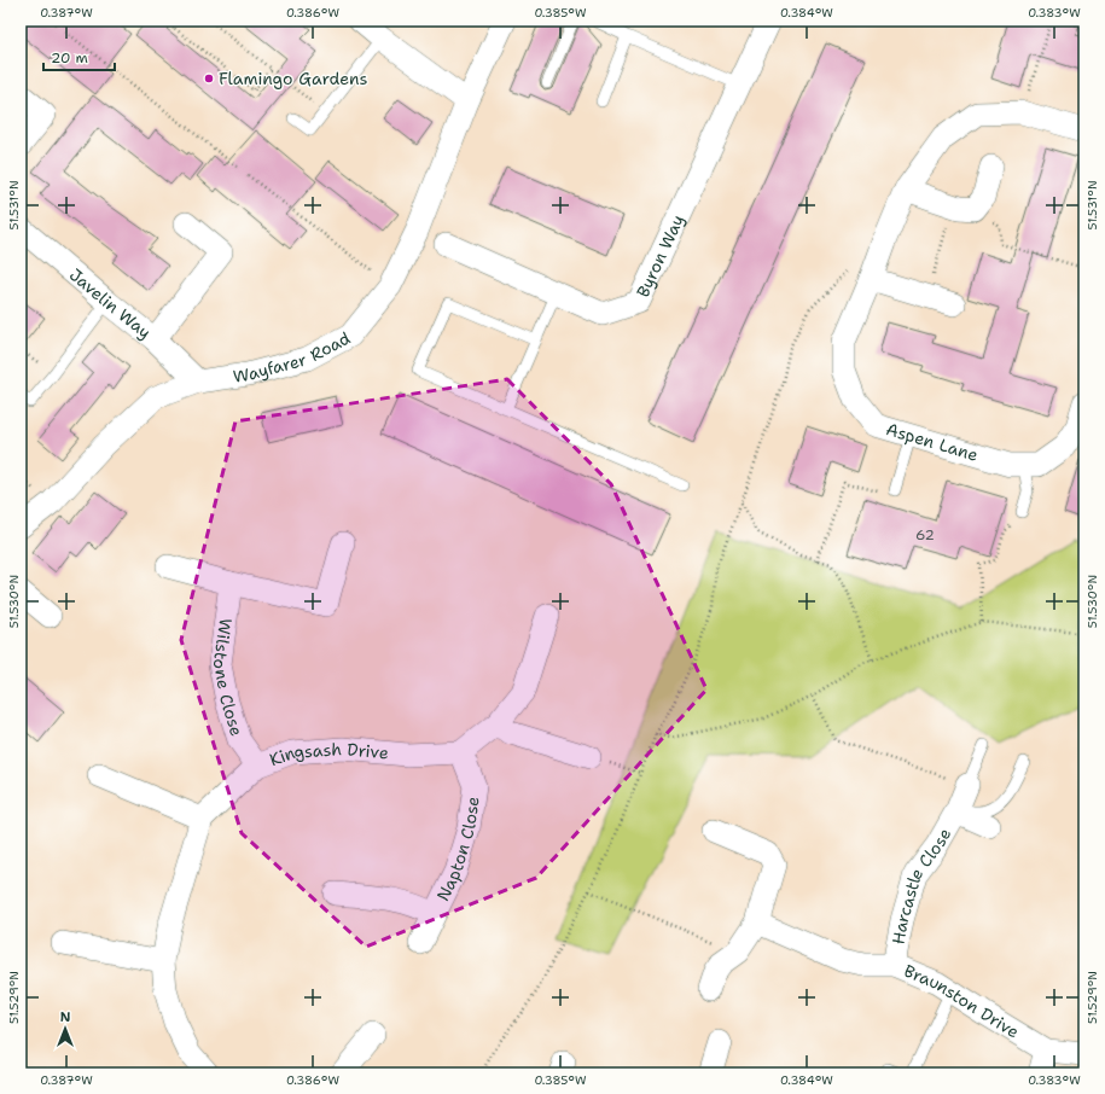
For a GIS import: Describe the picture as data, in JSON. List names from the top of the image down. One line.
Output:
{"streets":{"street":["Byron Way","Javelin Way","Wayfarer Road","Aspen Lane","Wilstone Close","Kingsash Drive","Napton Close","Harcastle Close","Braunston Drive"]},"crossings":[["Javelin Way","Wayfarer Road"],["Wilstone Close","Kingsash Drive"],["Kingsash Drive","Napton Close"],["Harcastle Close","Braunston Drive"]],"places":["Flamingo Gardens"],"house_numbers":["62"],"scale_bar":"20 m","north":"top","coordinates":["0.387°W","0.386°W","0.385°W","0.384°W","0.383°W","51.531°N","51.530°N","51.529°N"]}
